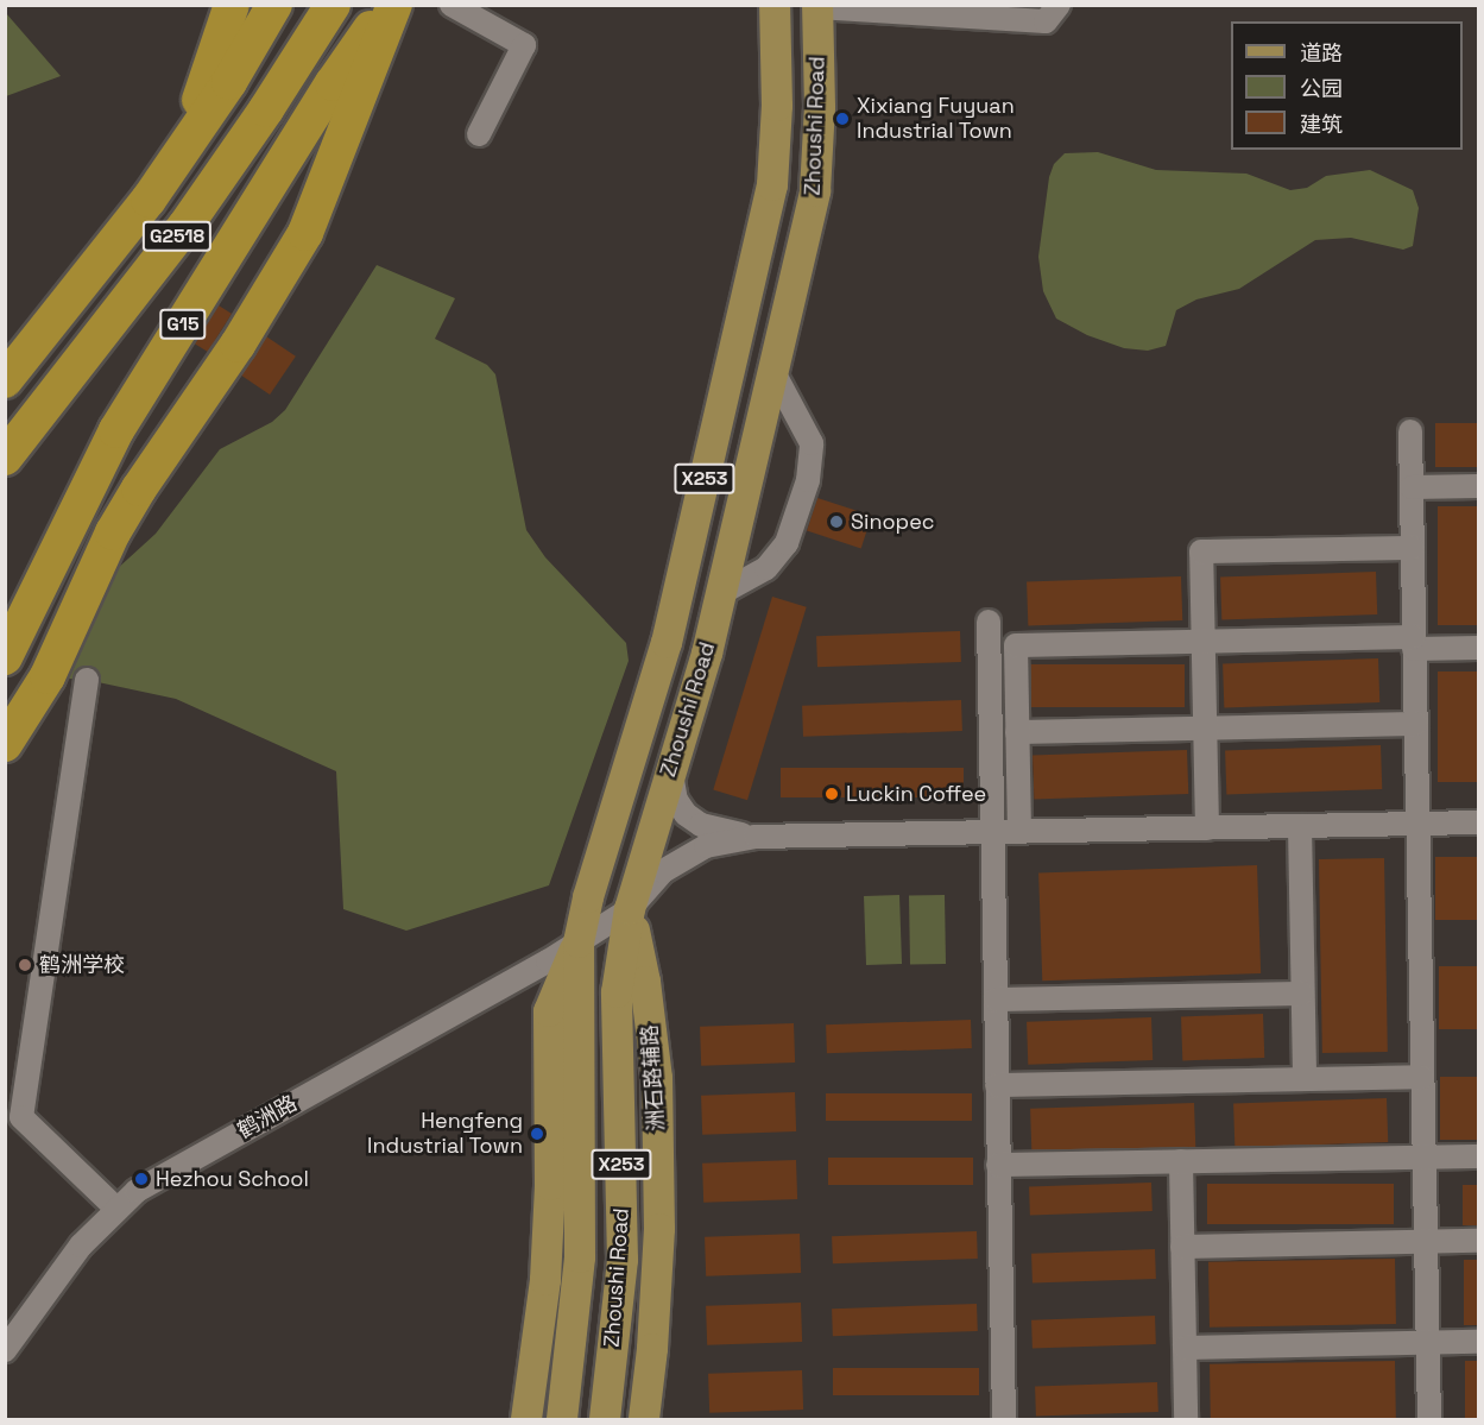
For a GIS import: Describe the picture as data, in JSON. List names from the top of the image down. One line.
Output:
{"streets":{"highway":["G2518","G15"],"main road":["Zhoushi Road","X253","洲石路辅路"],"street":["鹤洲路"]},"crossings":[["Zhoushi Road","洲石路辅路"],["Zhoushi Road","鹤洲路"],["洲石路辅路","鹤洲路"]],"places":["Xixiang Fuyuan Industrial Town","Sinopec","Luckin Coffee","鹤洲学校","Hengfeng Industrial Town","Hezhou School"],"legend":["道路","公园","建筑"]}
